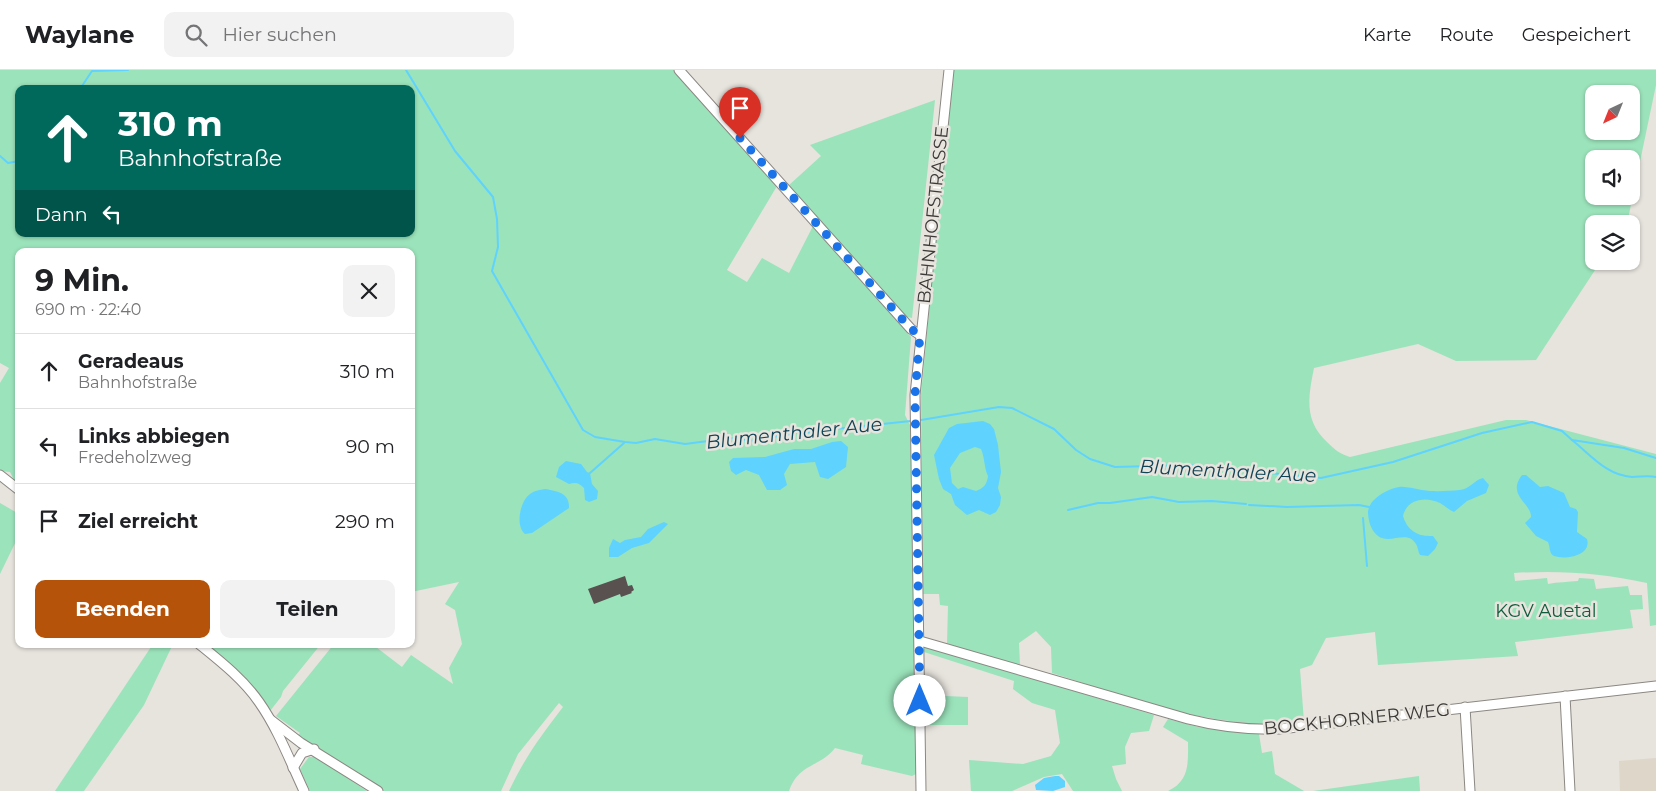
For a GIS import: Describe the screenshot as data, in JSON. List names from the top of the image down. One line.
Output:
{"streets":{"street":["BAHNHOFSTRASSE","BOCKHORNER WEG"]},"crossings":[["BAHNHOFSTRASSE","BOCKHORNER WEG"]],"water":["Blumenthaler Aue"],"parks":["KGV Auetal"],"north":"bottom left","page":{"header":"Waylane","search":"Hier suchen","nav":["Karte","Route","Gespeichert"],"turn":["310 m","Bahnhofstraße"],"then":"Dann","heading":["9 Min.","690 m · 22:40"],"list":[{"name":"Geradeaus","note":"Bahnhofstraße","value":"310 m"},{"name":"Links abbiegen","note":"Fredeholzweg","value":"90 m"},{"name":"Ziel erreicht","value":"290 m"}],"buttons":["Beenden","Teilen"]}}
